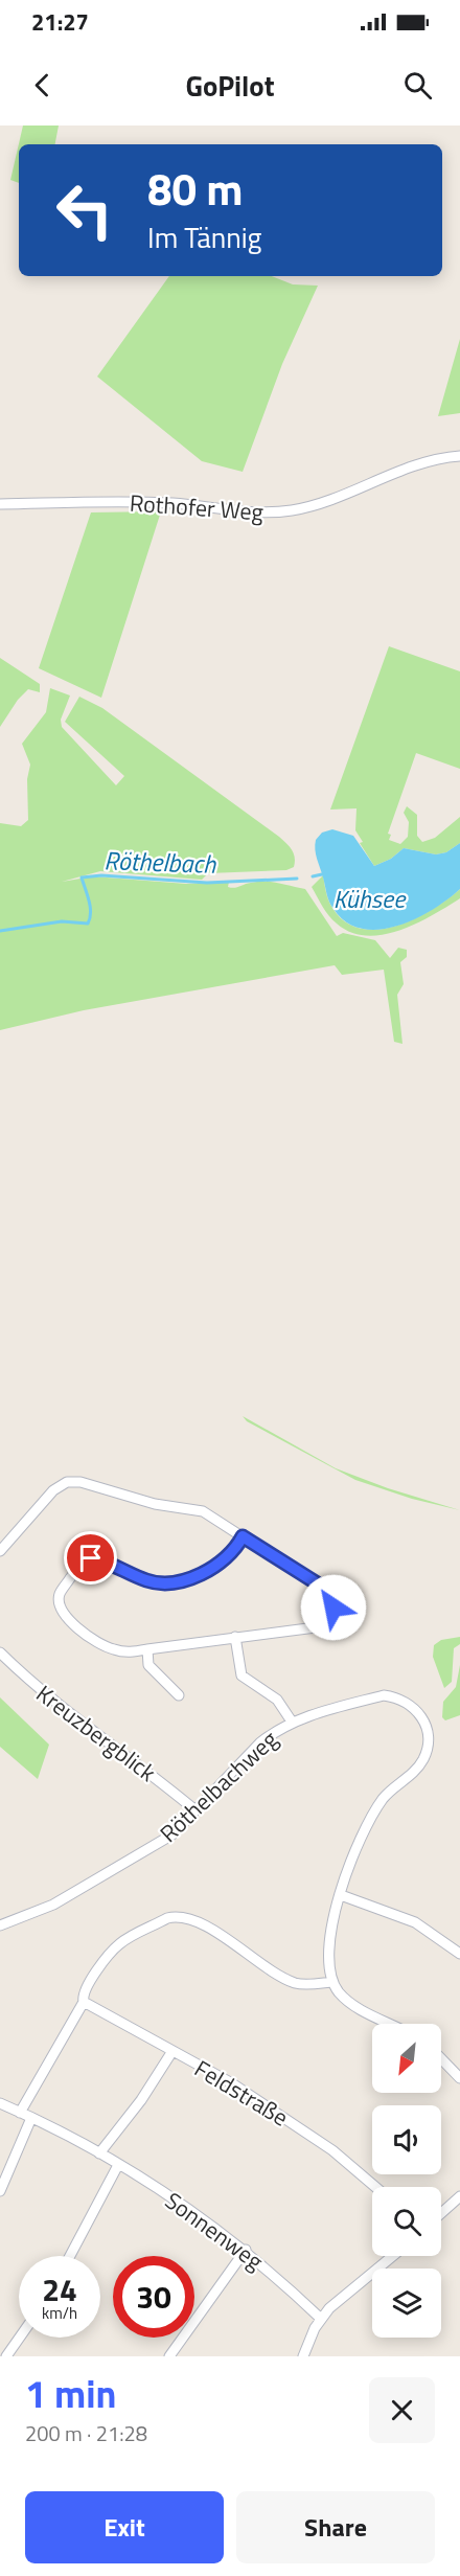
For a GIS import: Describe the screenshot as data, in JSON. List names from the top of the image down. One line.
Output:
{"streets":{"street":["Rothofer Weg","Kreuzbergblick","Röthelbachweg","Feldstraße","Sonnenweg"]},"crossings":[["Kreuzbergblick","Röthelbachweg"]],"water":["Röthelbach","Kühsee"],"north":"bottom left","page":{"status":"21:27","header":"GoPilot","turn":["80 m","Im Tännig"],"speed":"24 km/h","limit":"30","heading":["1 min","200 m · 21:28"],"buttons":["Exit","Share"]}}
